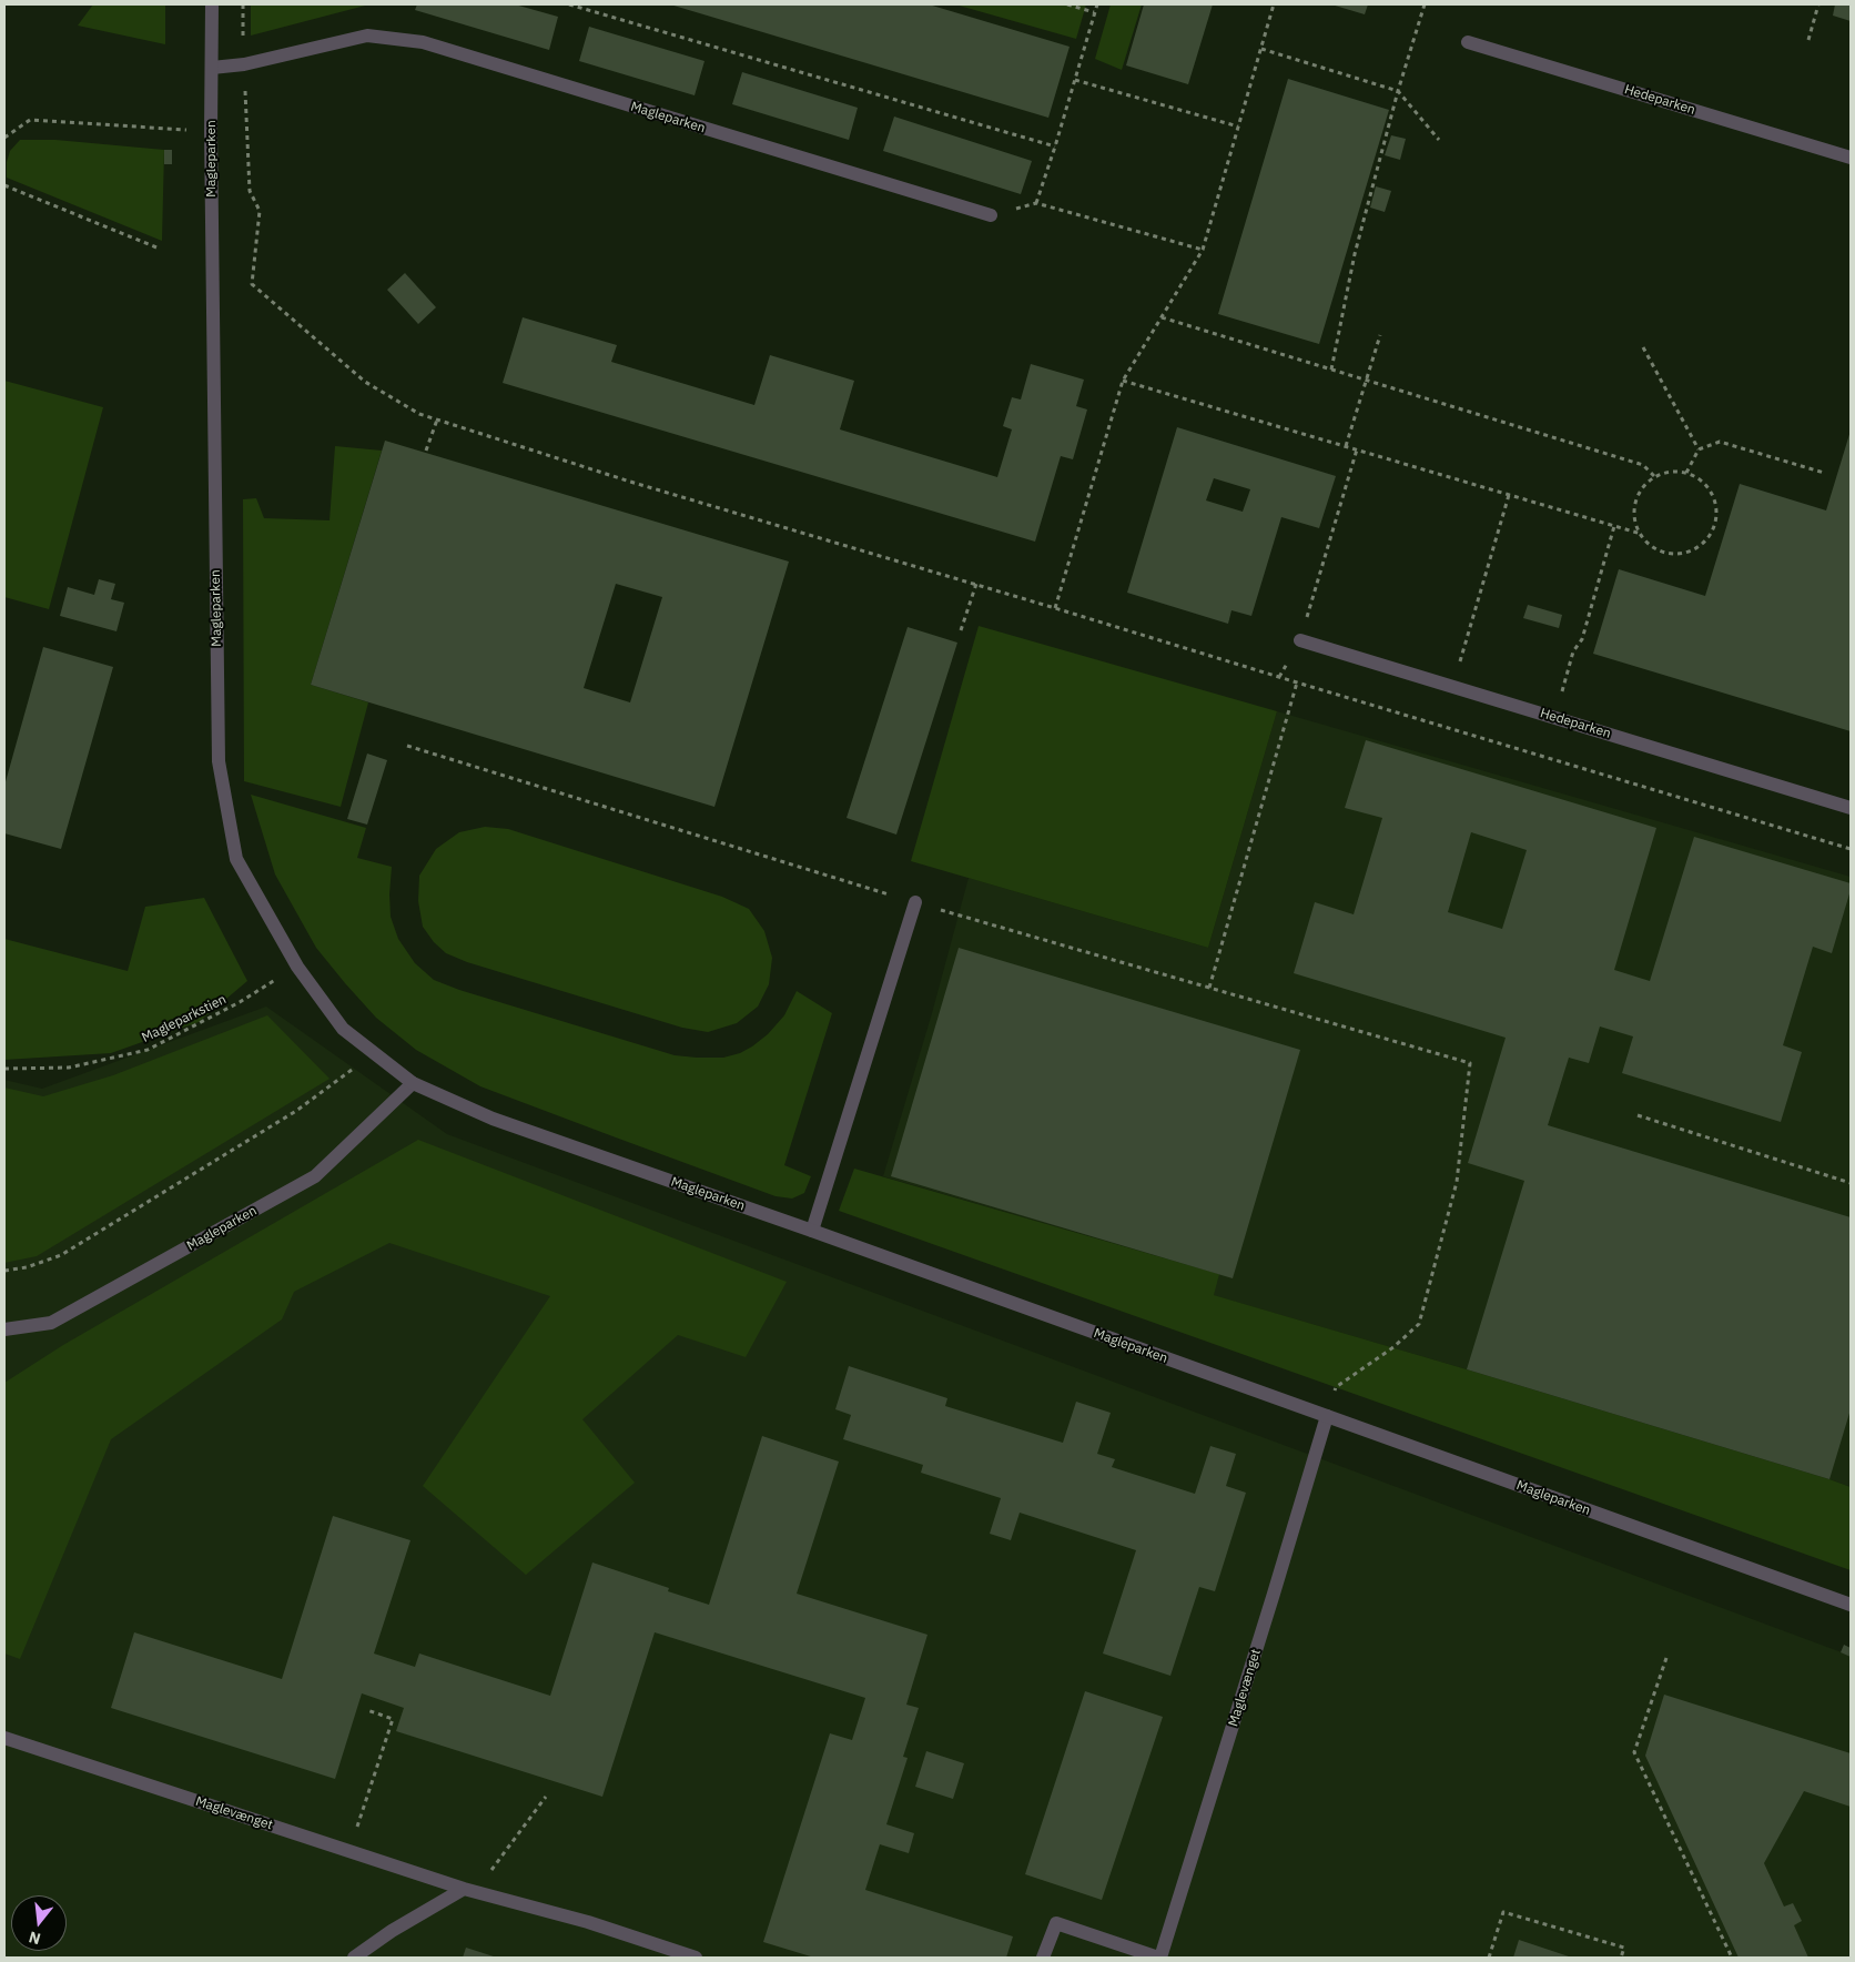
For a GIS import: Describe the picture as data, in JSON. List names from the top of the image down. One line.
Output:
{"streets":{"street":["Hedeparken","Magleparken","Maglevænget"],"path":["Magleparkstien"]},"crossings":[["Magleparken","Magleparkstien"],["Magleparken","Maglevænget"]],"north":"bottom"}
